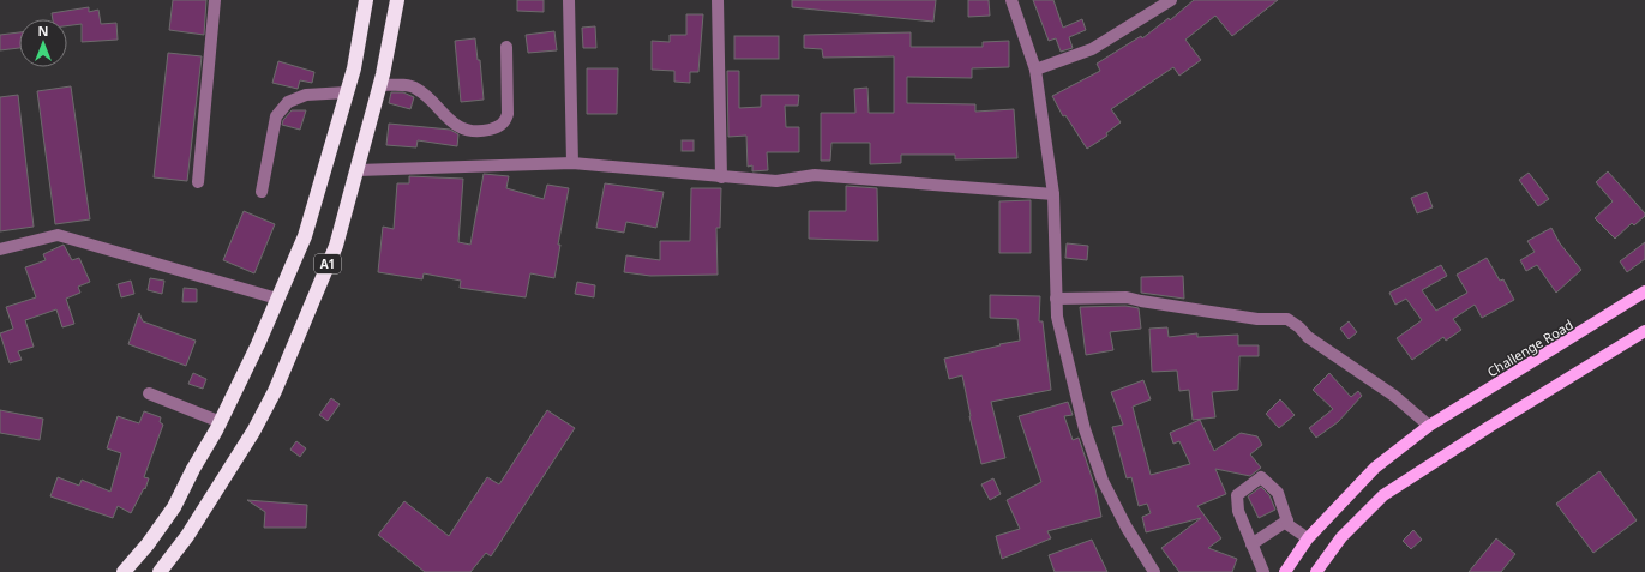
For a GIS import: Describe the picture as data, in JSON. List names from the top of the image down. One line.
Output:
{"streets":{"highway":["A1"],"main road":["Challenge Road"]},"north":"top"}
